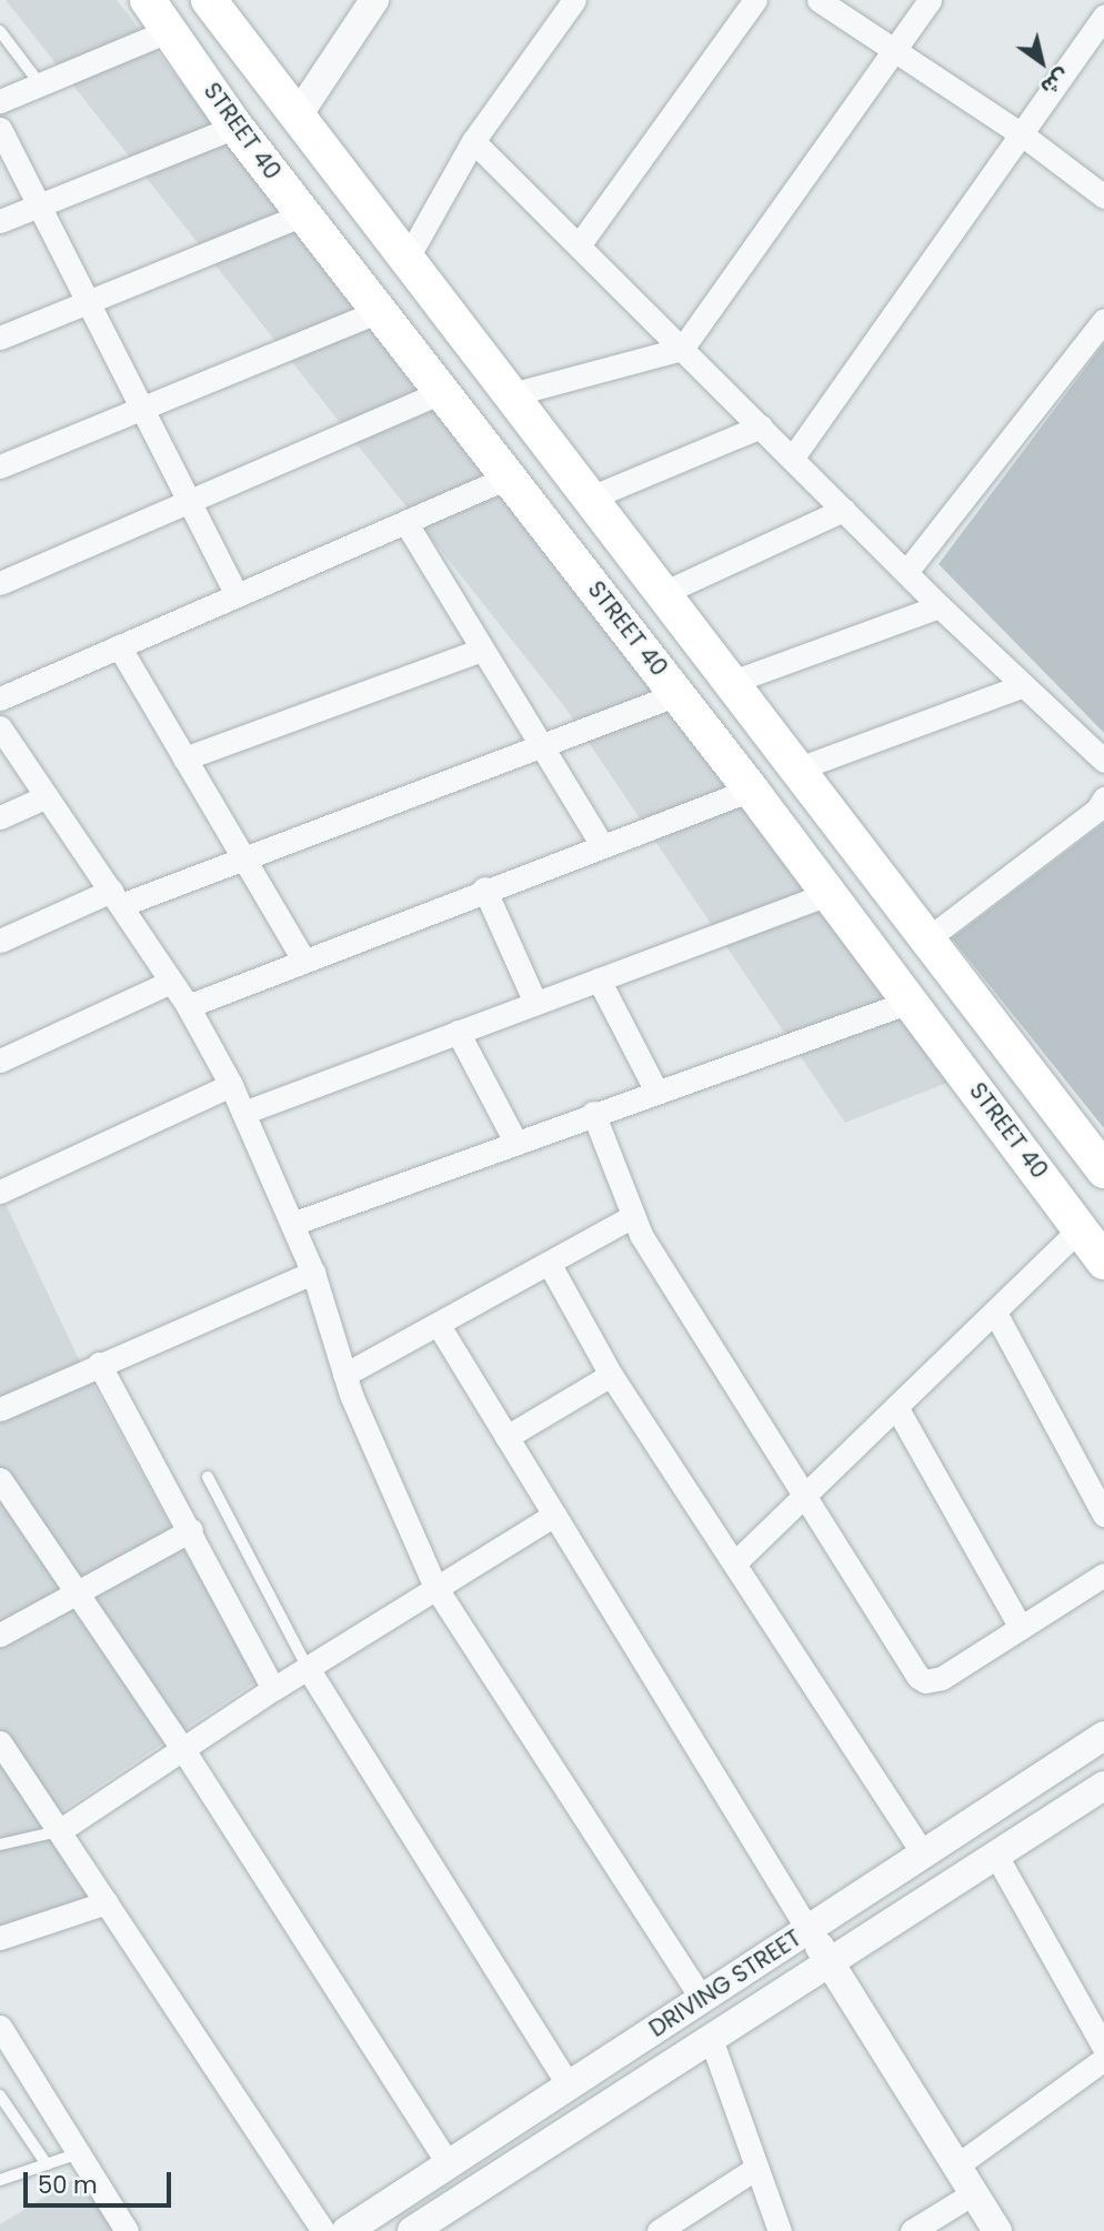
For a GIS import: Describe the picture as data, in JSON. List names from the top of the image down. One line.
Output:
{"streets":{"main road":["STREET 40"],"street":["DRIVING STREET"]},"scale_bar":"50 m","north":"bottom right"}
